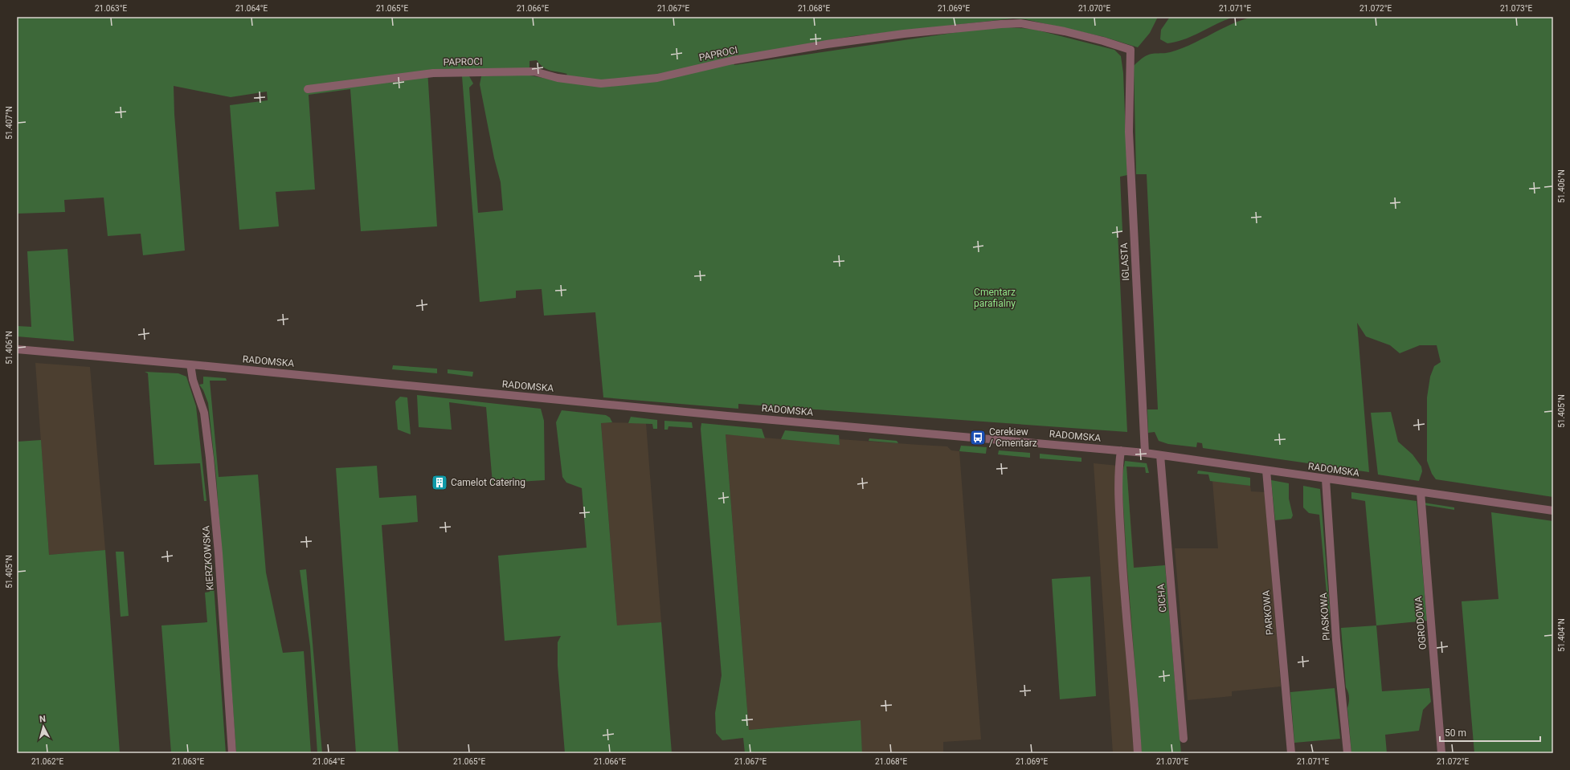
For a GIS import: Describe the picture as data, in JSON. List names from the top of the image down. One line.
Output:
{"streets":{"street":["PAPROCI","IGLASTA","RADOMSKA","KIERZKOWSKA","CICHA","PARKOWA","PIASKOWA","OGRODOWA"]},"crossings":[["PAPROCI","IGLASTA"],["IGLASTA","RADOMSKA"],["RADOMSKA","KIERZKOWSKA"],["RADOMSKA","CICHA"],["RADOMSKA","PARKOWA"],["RADOMSKA","PIASKOWA"],["RADOMSKA","OGRODOWA"]],"parks":["Cmentarz parafialny"],"places":{"bus stop":["Cerekiew / Cmentarz"],"building":["Camelot Catering"]},"scale_bar":"50 m","north":"top","coordinates":["21.063°E","21.064°E","21.065°E","21.066°E","21.067°E","21.068°E","21.069°E","21.070°E","21.071°E","21.072°E","21.073°E","51.407°N","51.406°N","51.405°N","51.404°N","21.062°E"]}
